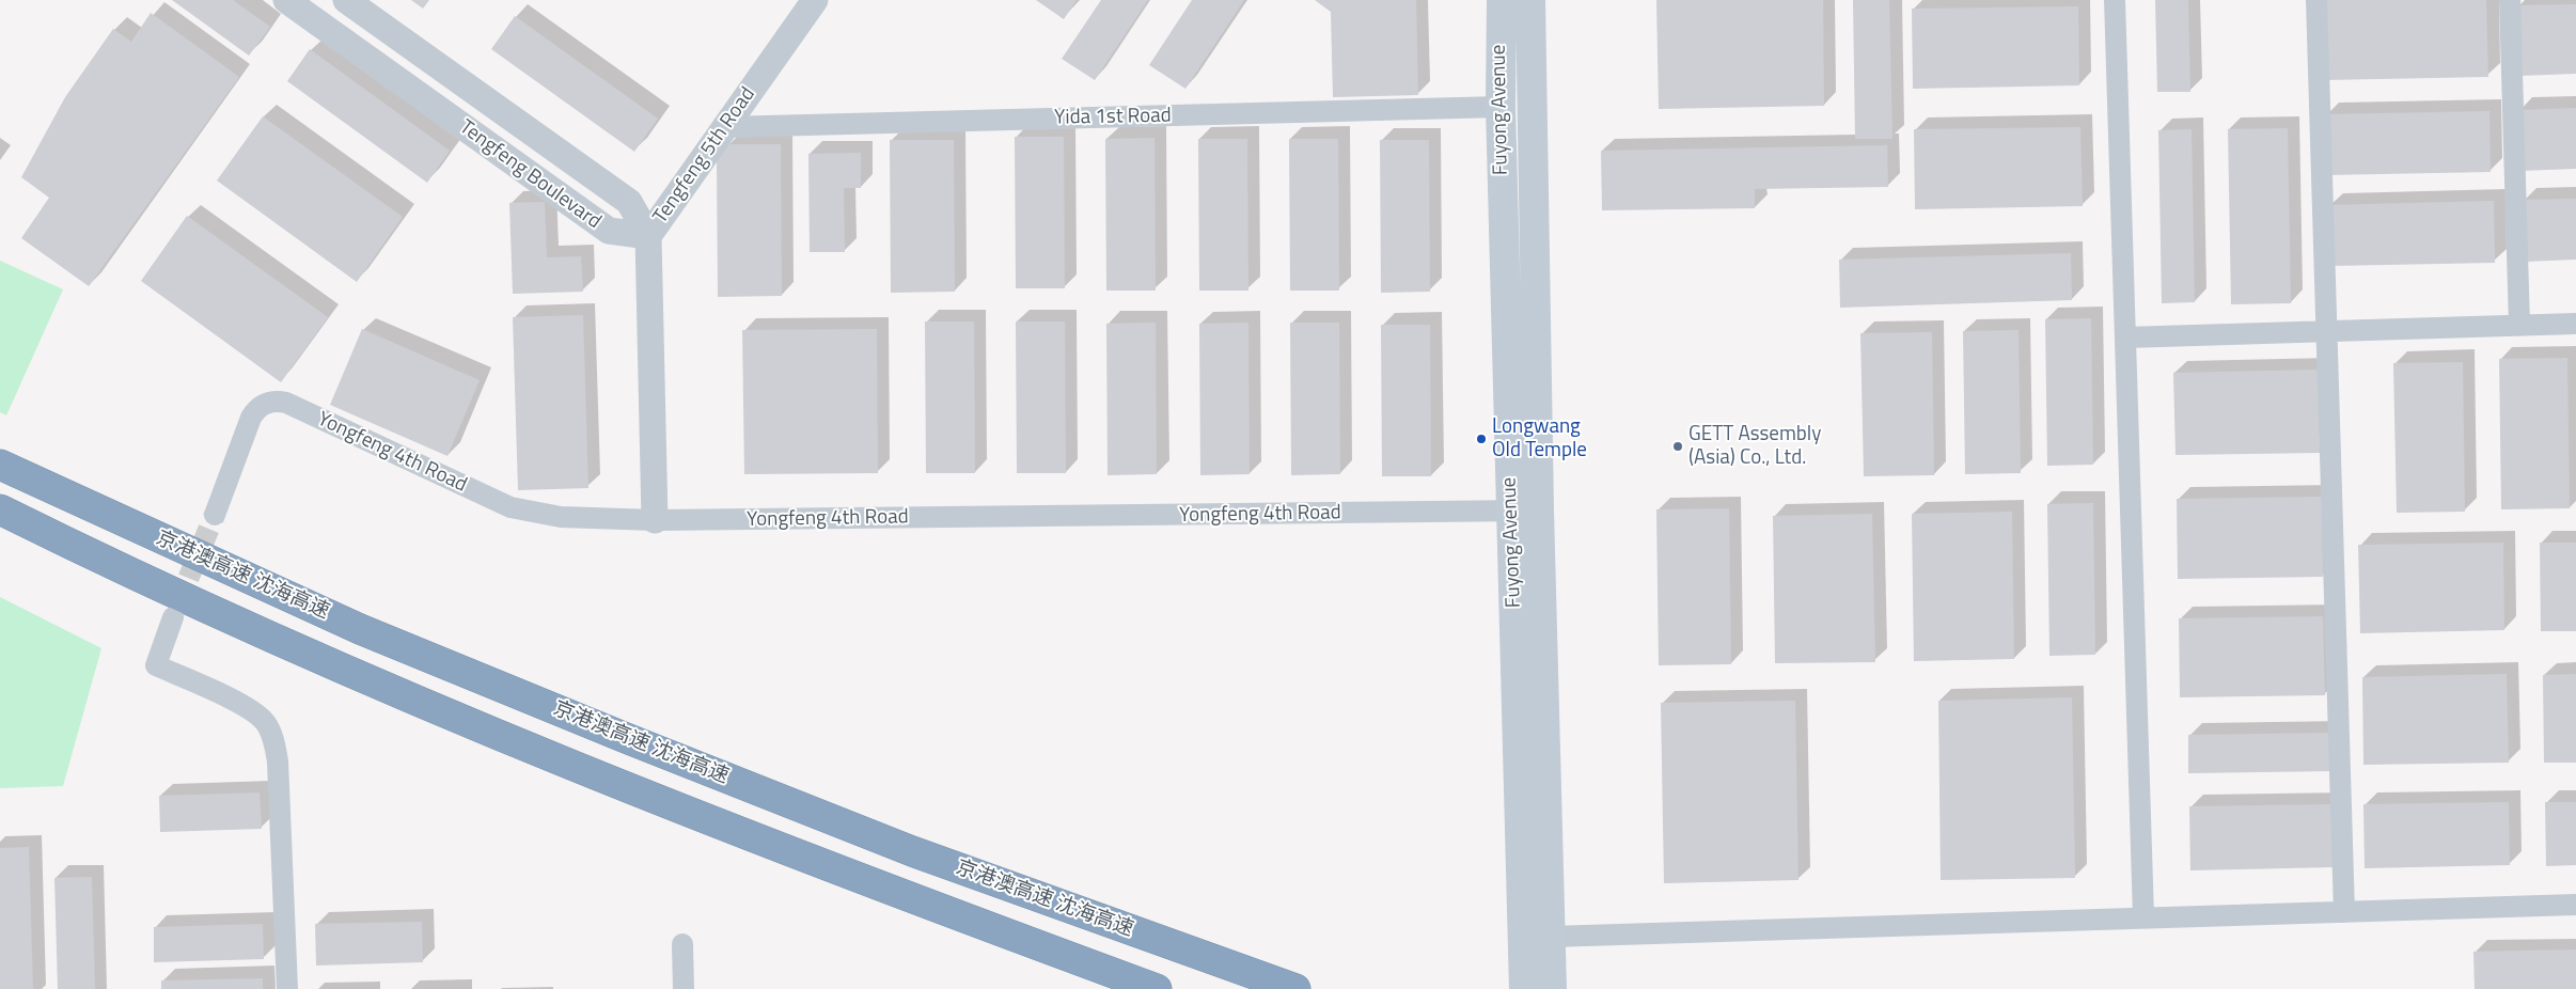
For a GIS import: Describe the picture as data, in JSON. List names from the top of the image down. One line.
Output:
{"streets":{"highway":["京港澳高速 沈海高速"],"main road":["Fuyong Avenue"],"street":["Yida 1st Road","Tengfeng 5th Road","Tengfeng Boulevard","Yongfeng 4th Road"]},"crossings":[["Fuyong Avenue","Yida 1st Road"],["Fuyong Avenue","Yongfeng 4th Road"],["Yida 1st Road","Tengfeng 5th Road"],["Tengfeng 5th Road","Tengfeng Boulevard"],["Tengfeng 5th Road","Yongfeng 4th Road"]],"places":["Longwang Old Temple","GETT Assembly (Asia) Co., Ltd."]}
